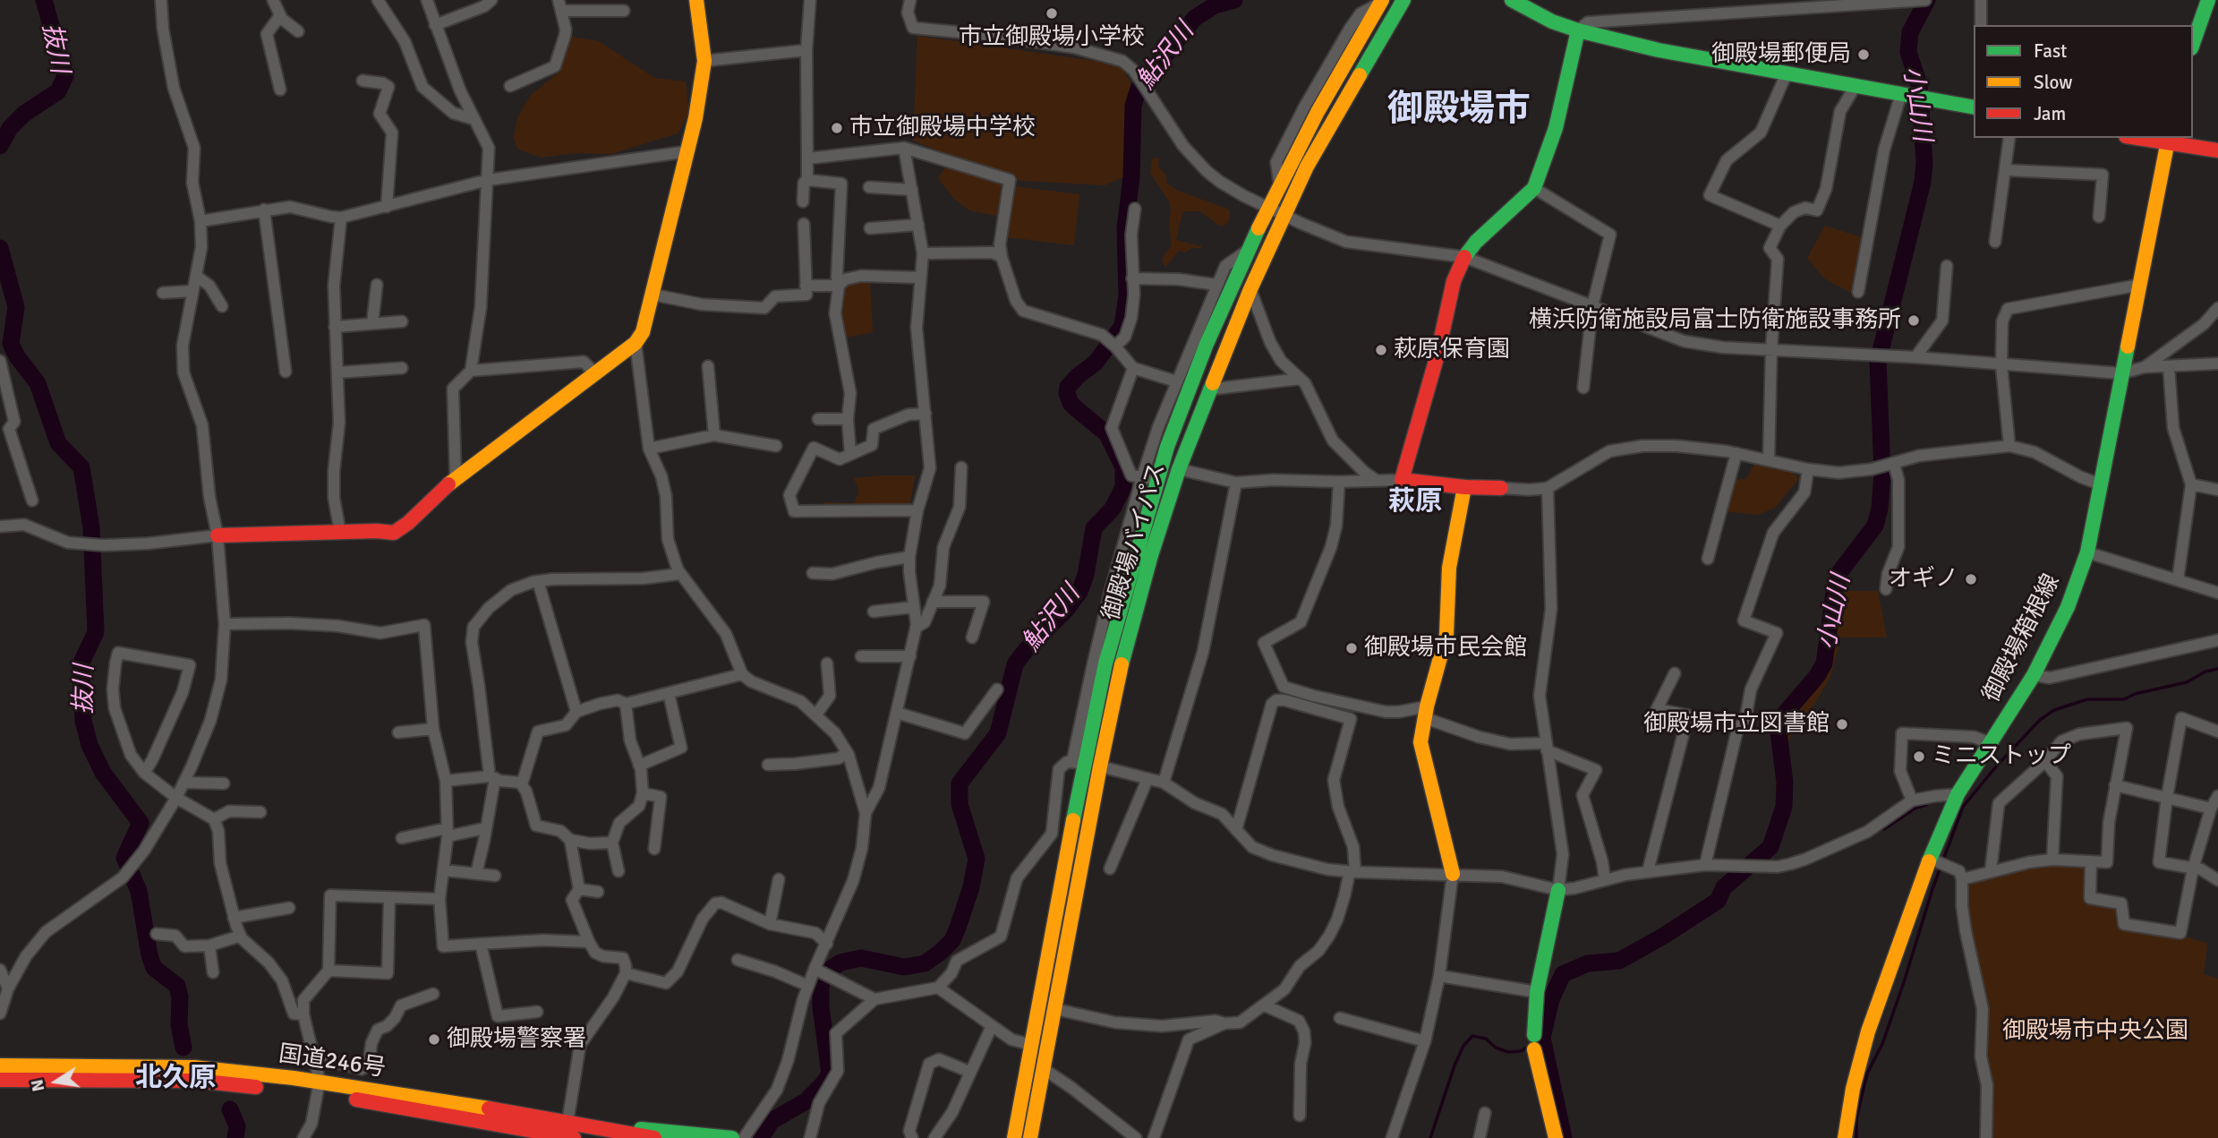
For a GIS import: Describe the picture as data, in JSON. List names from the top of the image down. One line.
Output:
{"streets":{"main road":["御殿場バイパス","御殿場箱根線","国道246号"]},"districts":["御殿場市","萩原","北久原"],"water":["抜川","鮎沢川","小山川"],"parks":["御殿場市中央公園"],"places":["市立御殿場小学校","御殿場郵便局","市立御殿場中学校","横浜防衛施設局富士防衛施設事務所","萩原保育園","オギノ","御殿場市民会館","御殿場市立図書館","ミニストップ","御殿場警察署"],"legend":["Fast","Slow","Jam"],"north":"left"}
